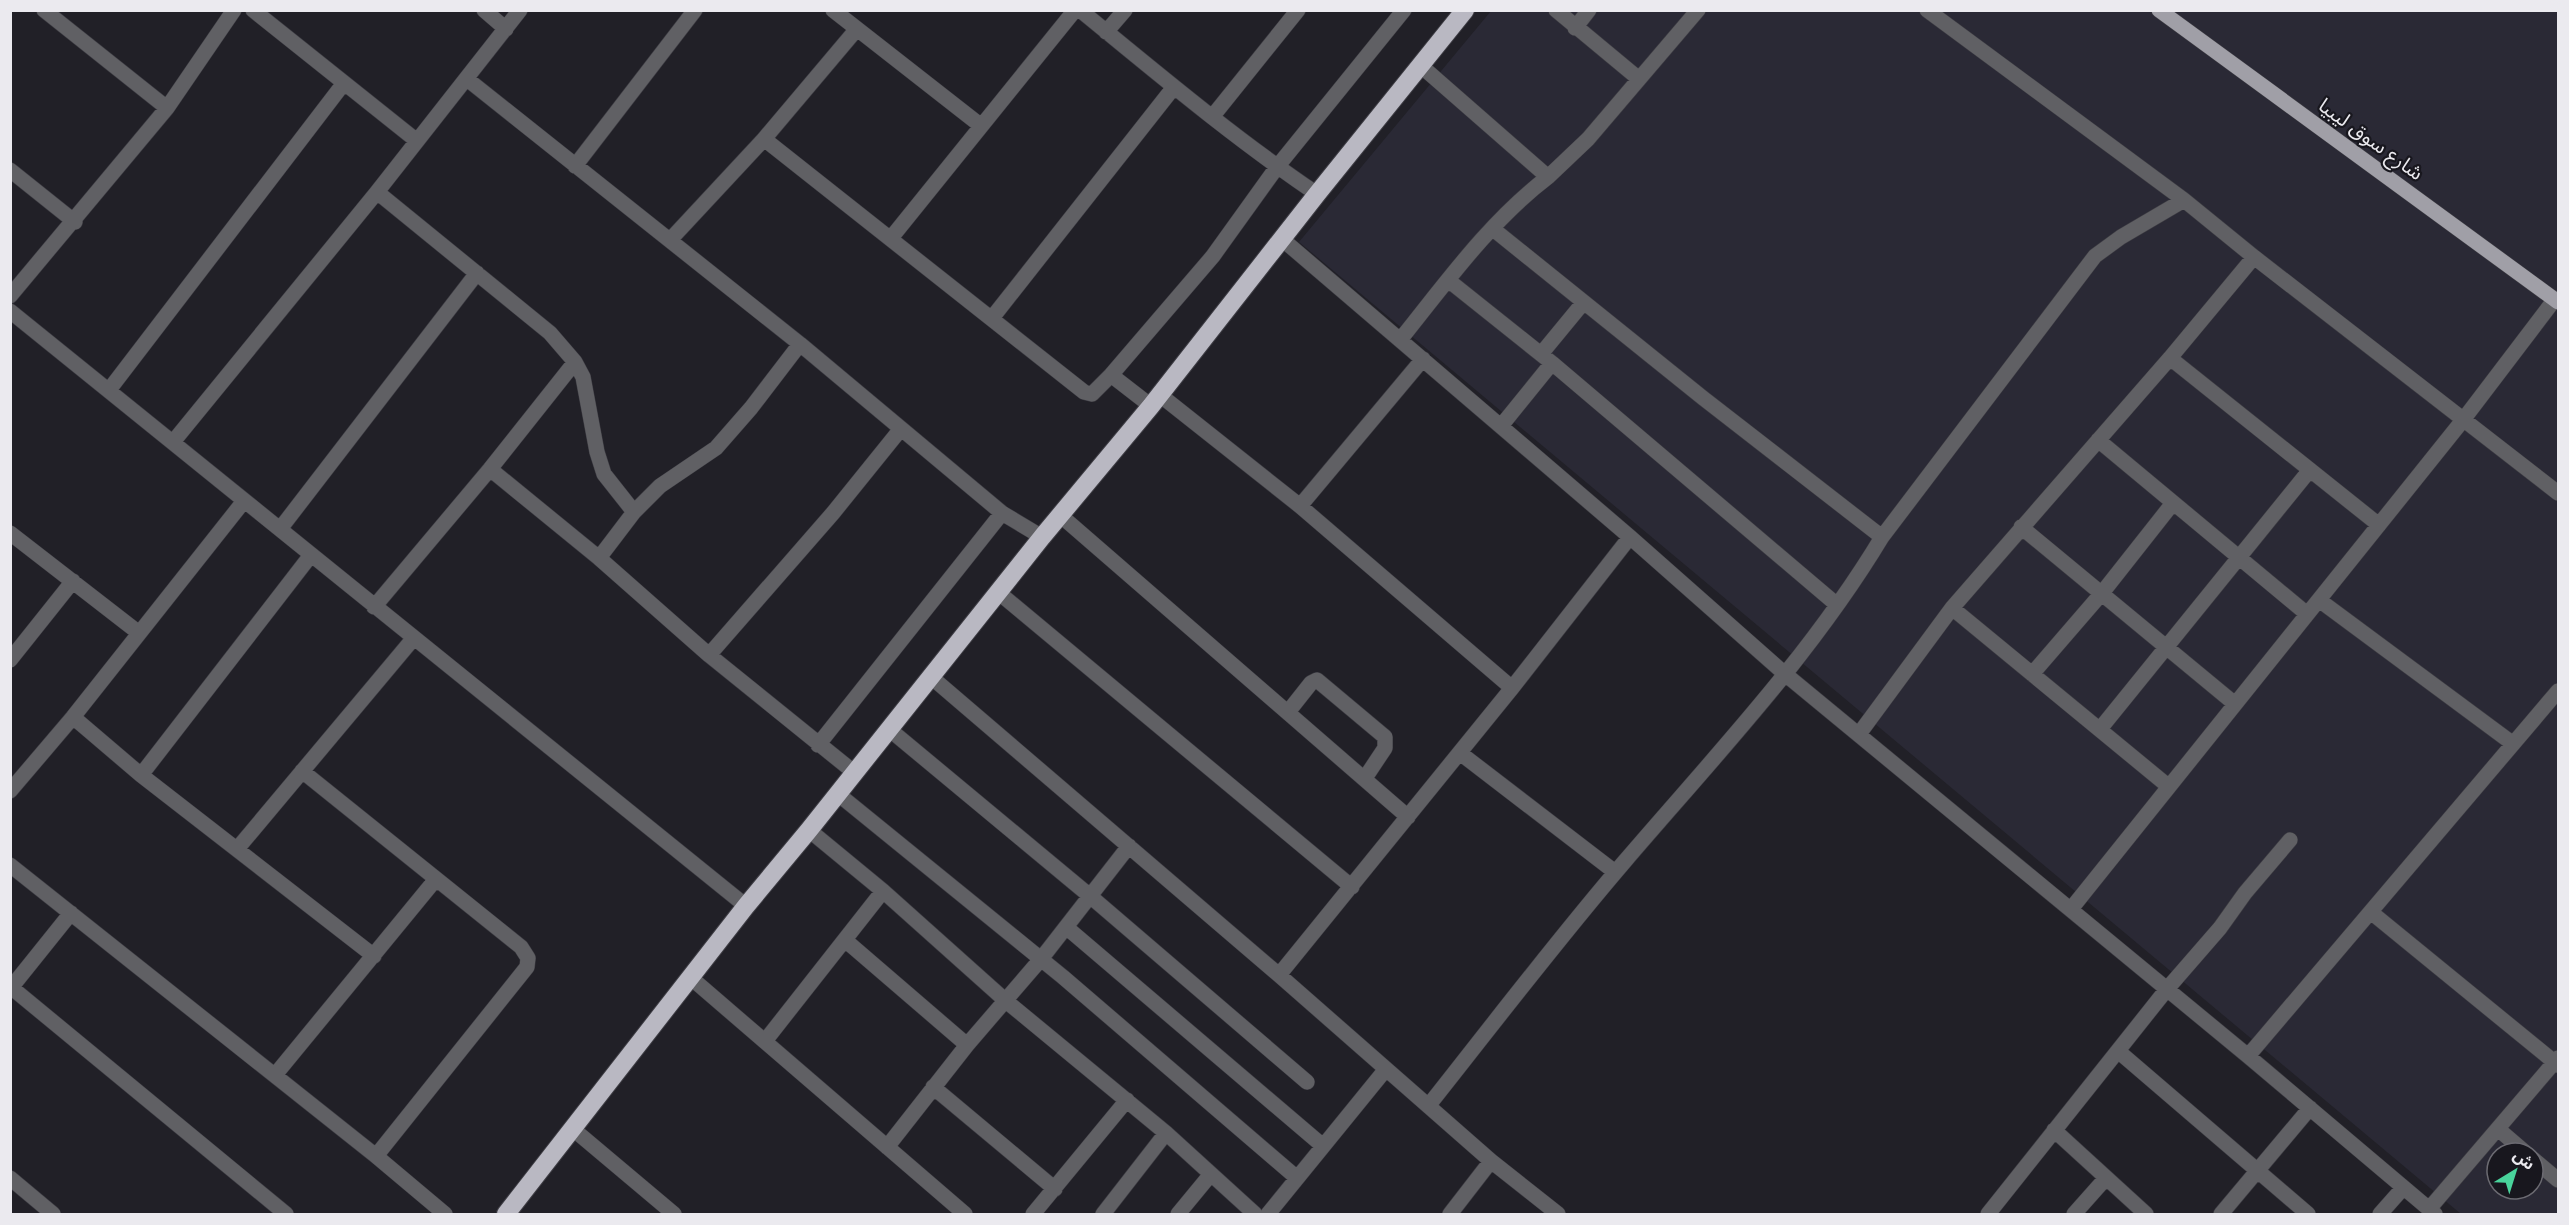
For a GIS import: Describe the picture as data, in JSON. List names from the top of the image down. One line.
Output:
{"streets":{"main road":["شارع سوق ليبيا"]},"north":"top right"}
